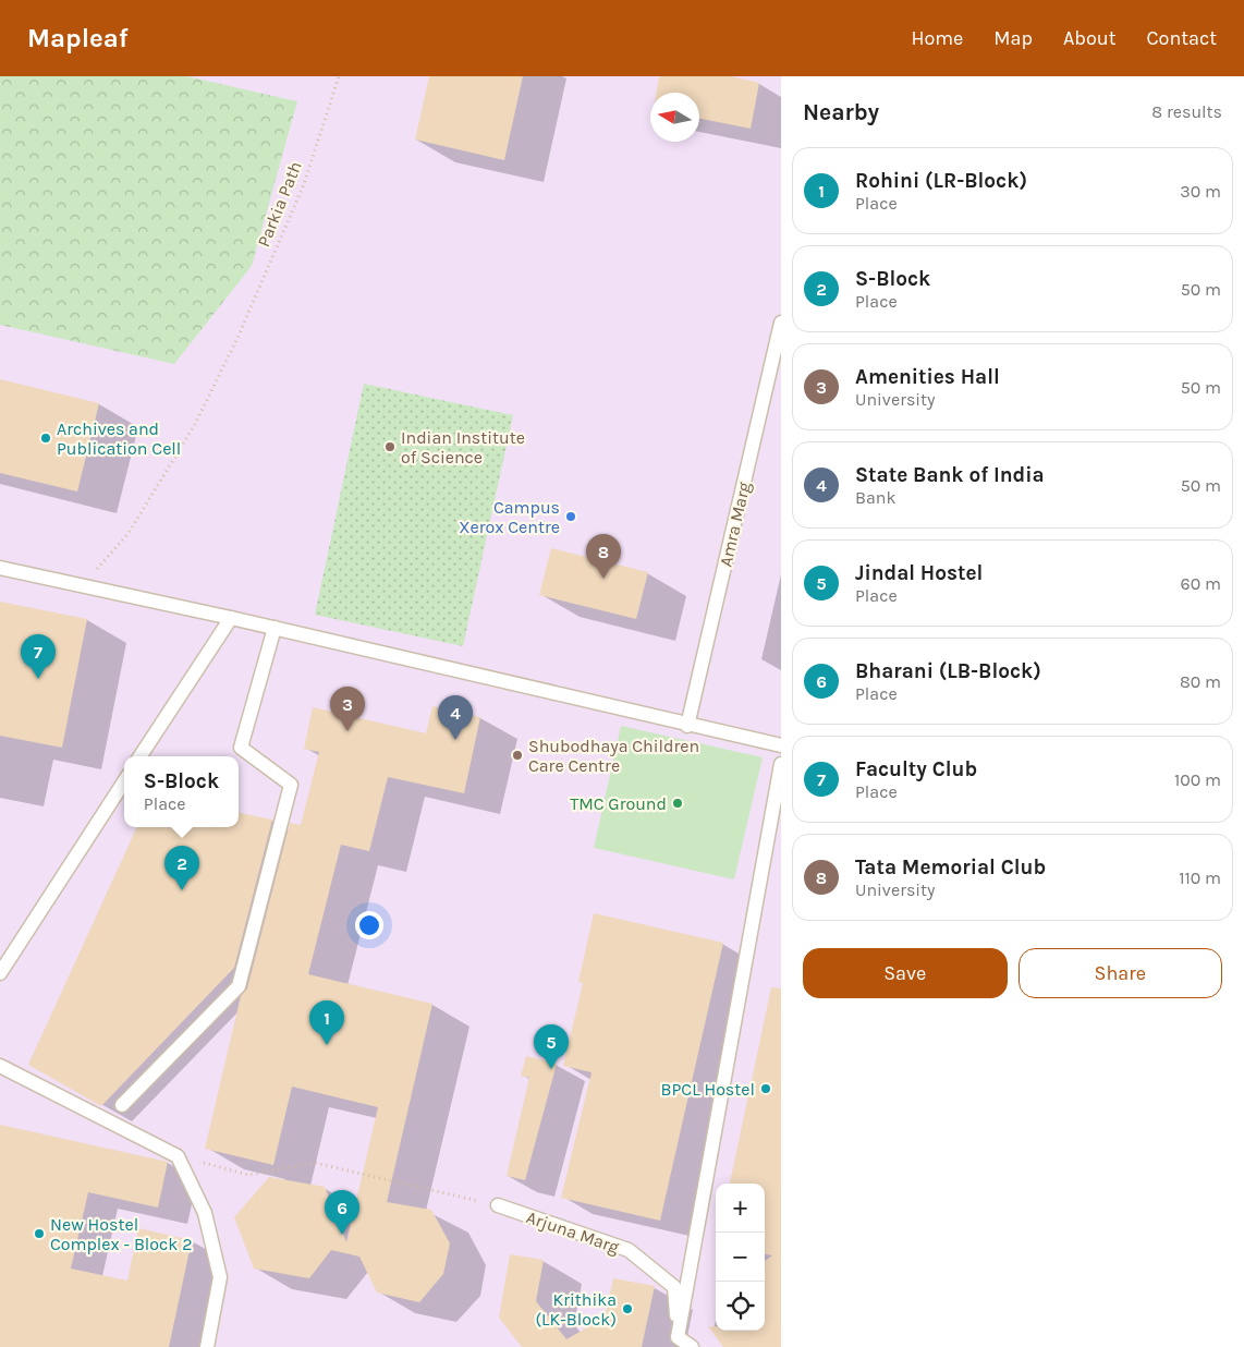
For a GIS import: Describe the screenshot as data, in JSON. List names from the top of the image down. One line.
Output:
{"streets":{"lane":["Amra Marg","Arjuna Marg"],"path":["Parkia Path"]},"places":["Archives and Publication Cell","Indian Institute of Science","Campus Xerox Centre","Shubodhaya Children Care Centre","TMC Ground","BPCL Hostel","New Hostel Complex - Block 2","Krithika (LK-Block)"],"north":"left","page":{"header":"Mapleaf","nav":["Home","Map","About","Contact"],"heading":["Nearby","8 results"],"list":[{"mark":"1","name":"Rohini (LR-Block)","note":"Place","value":"30 m"},{"mark":"2","name":"S-Block","note":"Place","value":"50 m"},{"mark":"3","name":"Amenities Hall","note":"University","value":"50 m"},{"mark":"4","name":"State Bank of India","note":"Bank","value":"50 m"},{"mark":"5","name":"Jindal Hostel","note":"Place","value":"60 m"},{"mark":"6","name":"Bharani (LB-Block)","note":"Place","value":"80 m"},{"mark":"7","name":"Faculty Club","note":"Place","value":"100 m"},{"mark":"8","name":"Tata Memorial Club","note":"University","value":"110 m"}],"pins":["8","7","3","4","2","1","5","6"],"popup":["S-Block","Place"],"buttons":["Save","Share"],"map_buttons":["+","−"]}}
